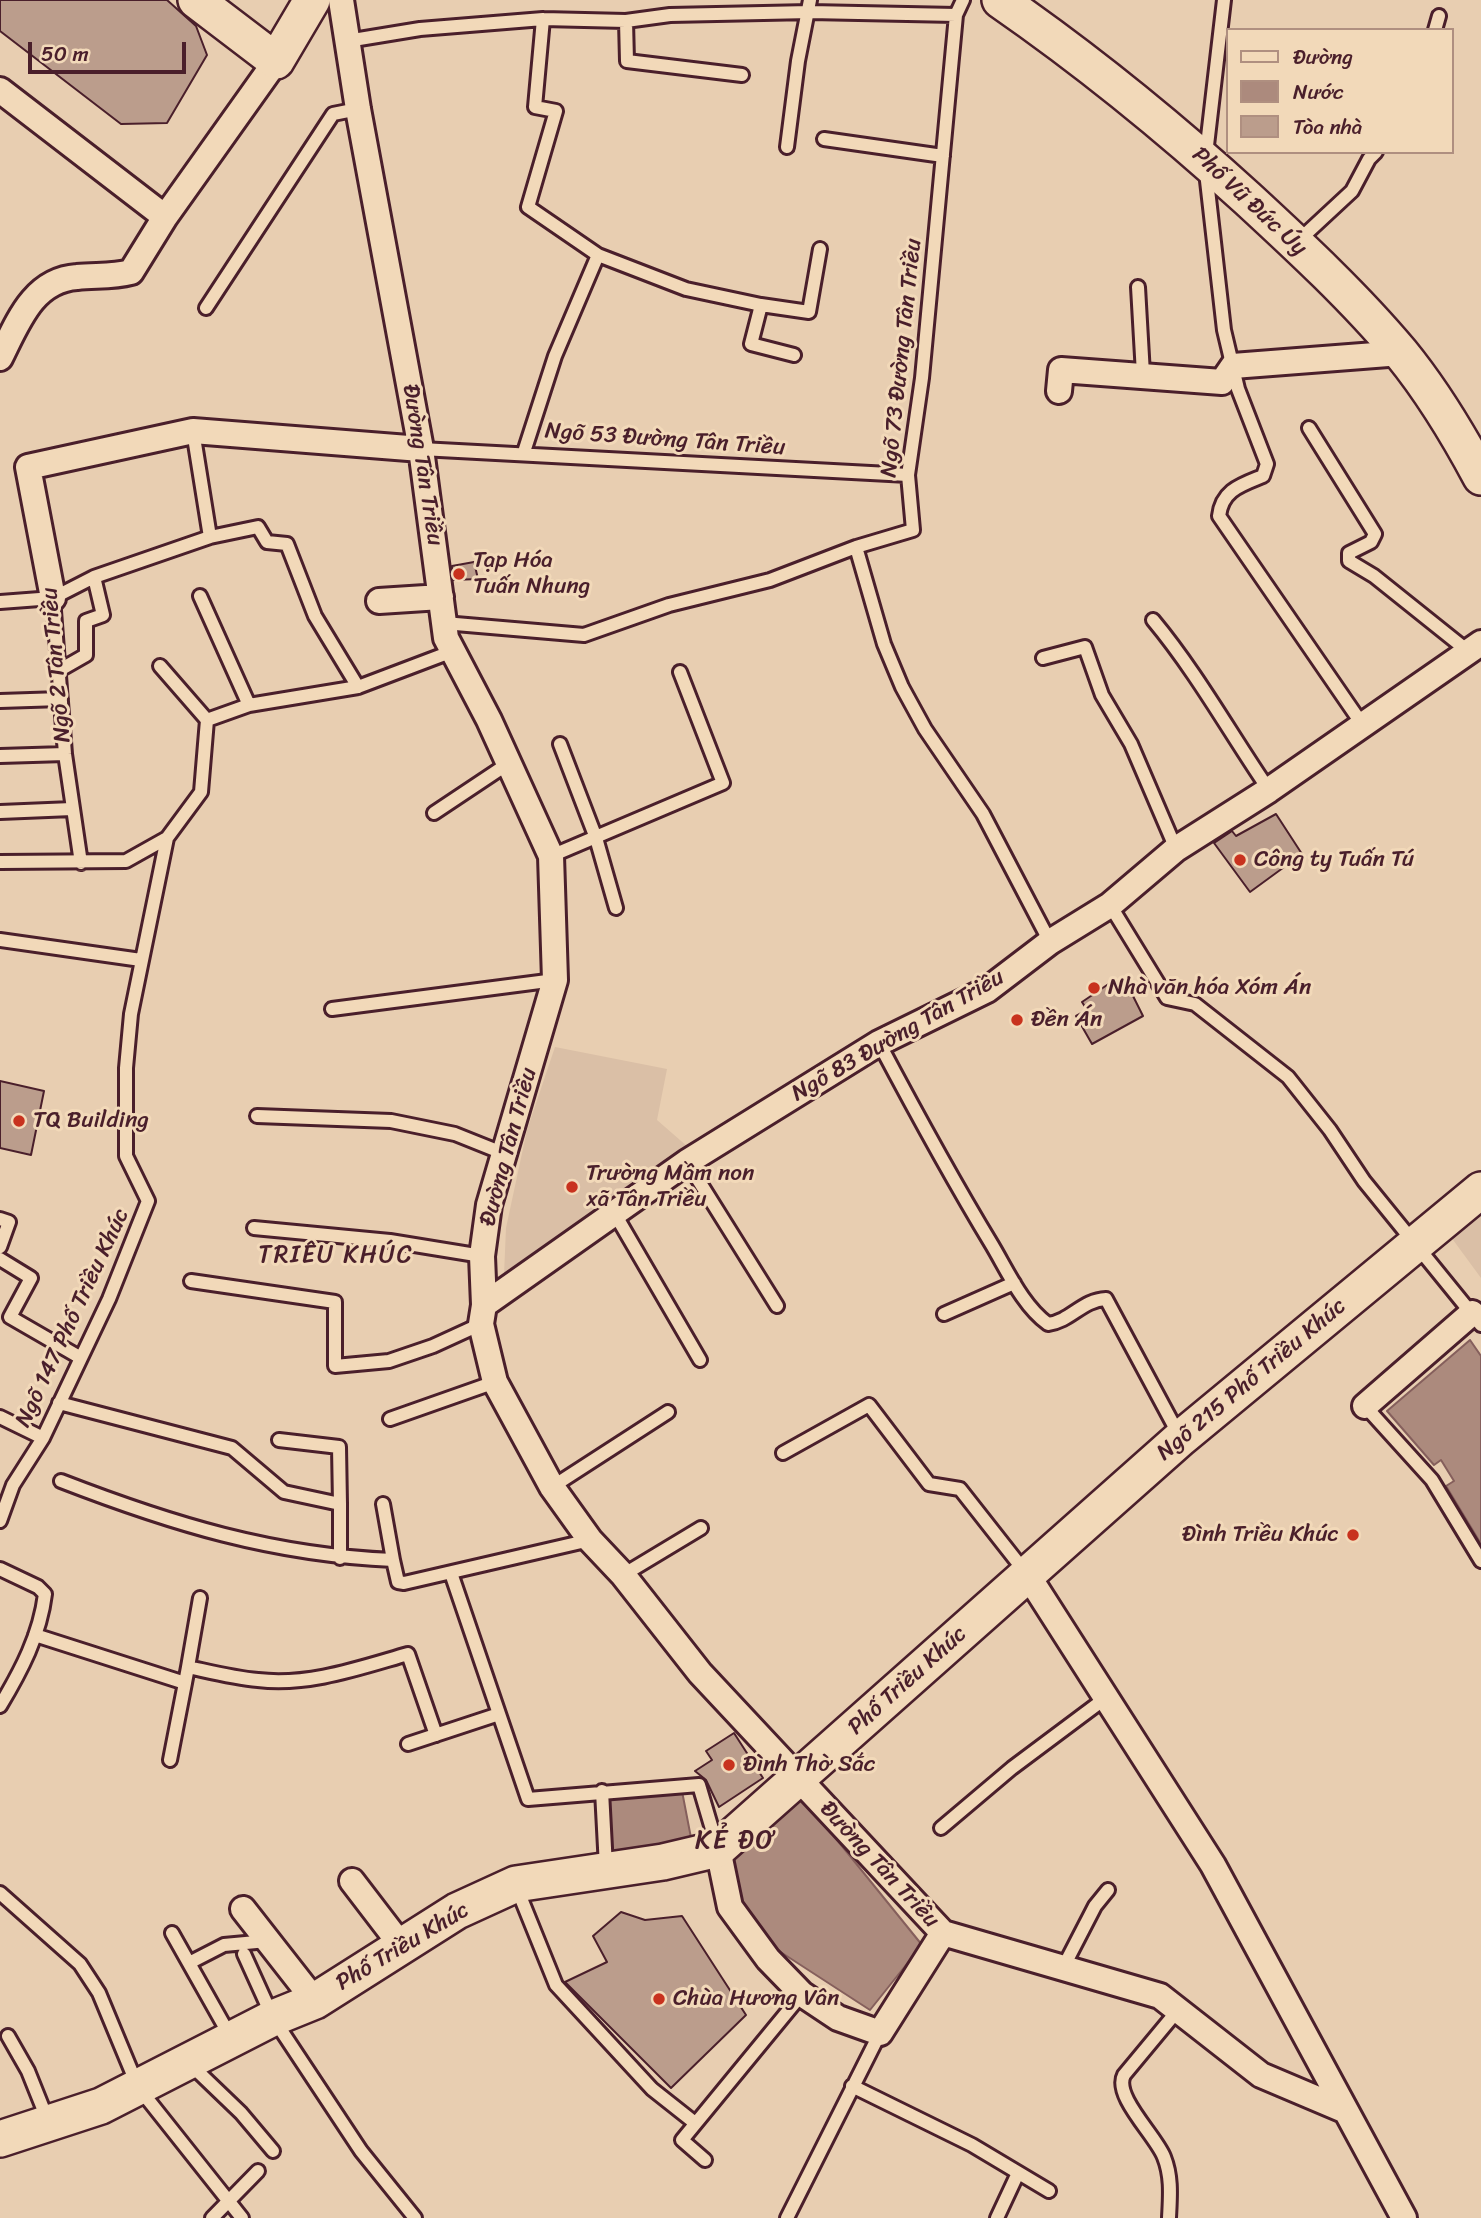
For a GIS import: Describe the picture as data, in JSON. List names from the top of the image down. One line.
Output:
{"streets":{"street":["Phố Vũ Đức Úy","Đường Tân Triều","Ngõ 2 Tân Triều","Ngõ 83 Đường Tân Triều","Ngõ 215 Phố Triều Khúc","Phố Triều Khúc"],"lane":["Ngõ 73 Đường Tân Triều","Ngõ 53 Đường Tân Triều","Ngõ 147 Phố Triều Khúc"]},"crossings":[["Ngõ 73 Đường Tân Triều","Ngõ 53 Đường Tân Triều"],["Ngõ 73 Đường Tân Triều","Đường Tân Triều"],["Ngõ 53 Đường Tân Triều","Đường Tân Triều"],["Đường Tân Triều","Ngõ 83 Đường Tân Triều"],["Đường Tân Triều","Phố Triều Khúc"],["Ngõ 215 Phố Triều Khúc","Phố Triều Khúc"]],"districts":["TRIÊU KHÚC","KẺ ĐƠ"],"places":["Tạp Hóa Tuấn Nhung","Công ty Tuấn Tú","Nhà văn hóa Xóm Án","Đền Án","TQ Building","Trường Mầm non xã Tân Triều","Đình Triều Khúc","Đình Thờ Sắc","Chùa Hương Vân"],"legend":["Đường","Nước","Tòa nhà"],"scale_bar":"50 m"}
